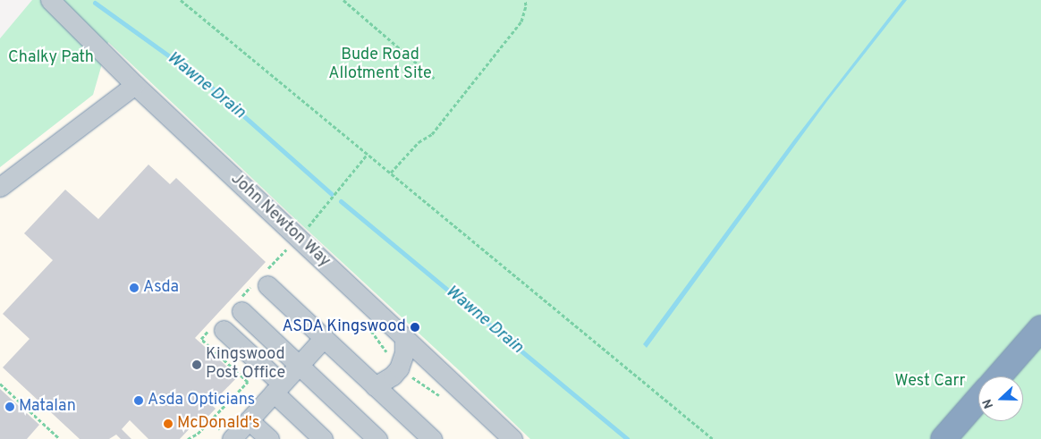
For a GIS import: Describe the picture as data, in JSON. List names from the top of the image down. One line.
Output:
{"streets":{"street":["John Newton Way"]},"water":["Wawne Drain"],"parks":["Bude Road Allotment Site","Chalky Path","West Carr"],"places":["Asda","ASDA Kingswood","Kingswood Post Office","Asda Opticians","Matalan","McDonald's"],"north":"left"}
